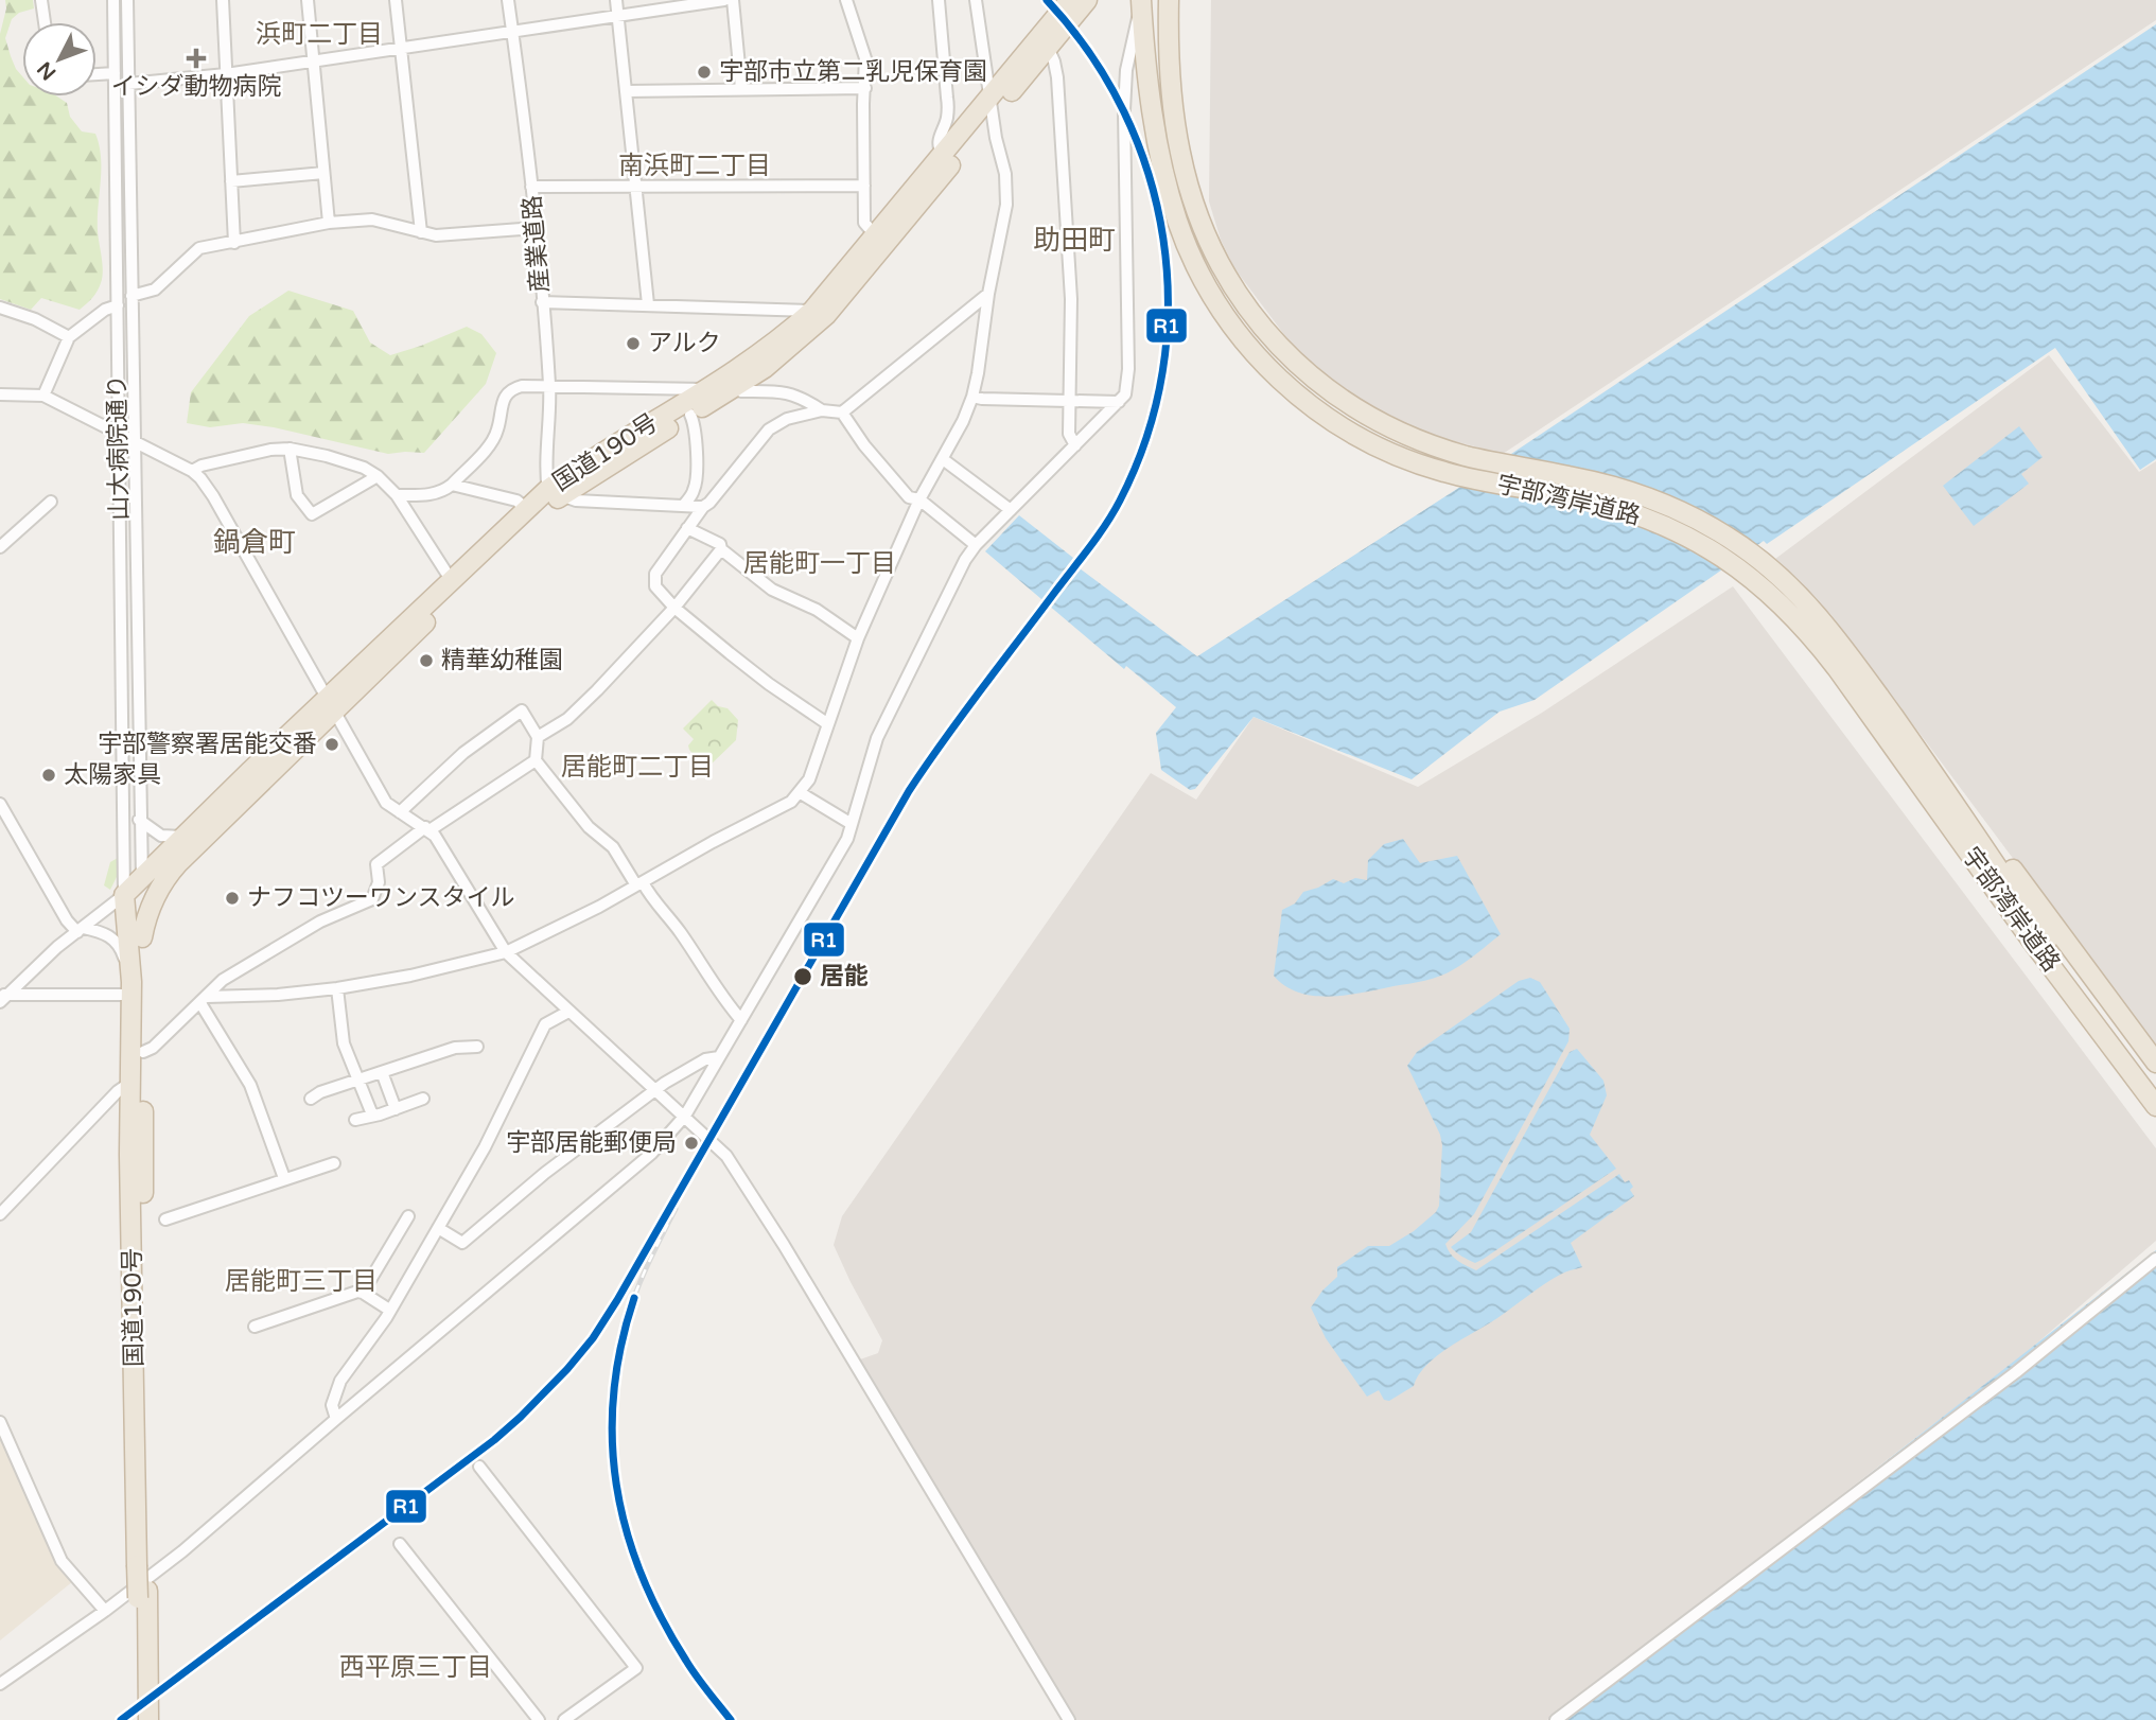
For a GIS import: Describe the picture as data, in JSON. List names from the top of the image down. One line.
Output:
{"streets":{"highway":["国道190号","宇部湾岸道路"],"street":["産業道路","山大病院通り"]},"crossings":[["産業道路","国道190号"],["山大病院通り","国道190号"]],"districts":["浜町二丁目","南浜町二丁目","助田町","鍋倉町","居能町一丁目","居能町二丁目","居能町三丁目","西平原三丁目"],"places":{"health":["イシダ動物病院"],"other":["宇部市立第二乳児保育園","アルク","精華幼稚園","宇部警察署居能交番","太陽家具","ナフコツーワンスタイル","居能","宇部居能郵便局"]},"lines":["transit line R1"],"north":"bottom left"}
